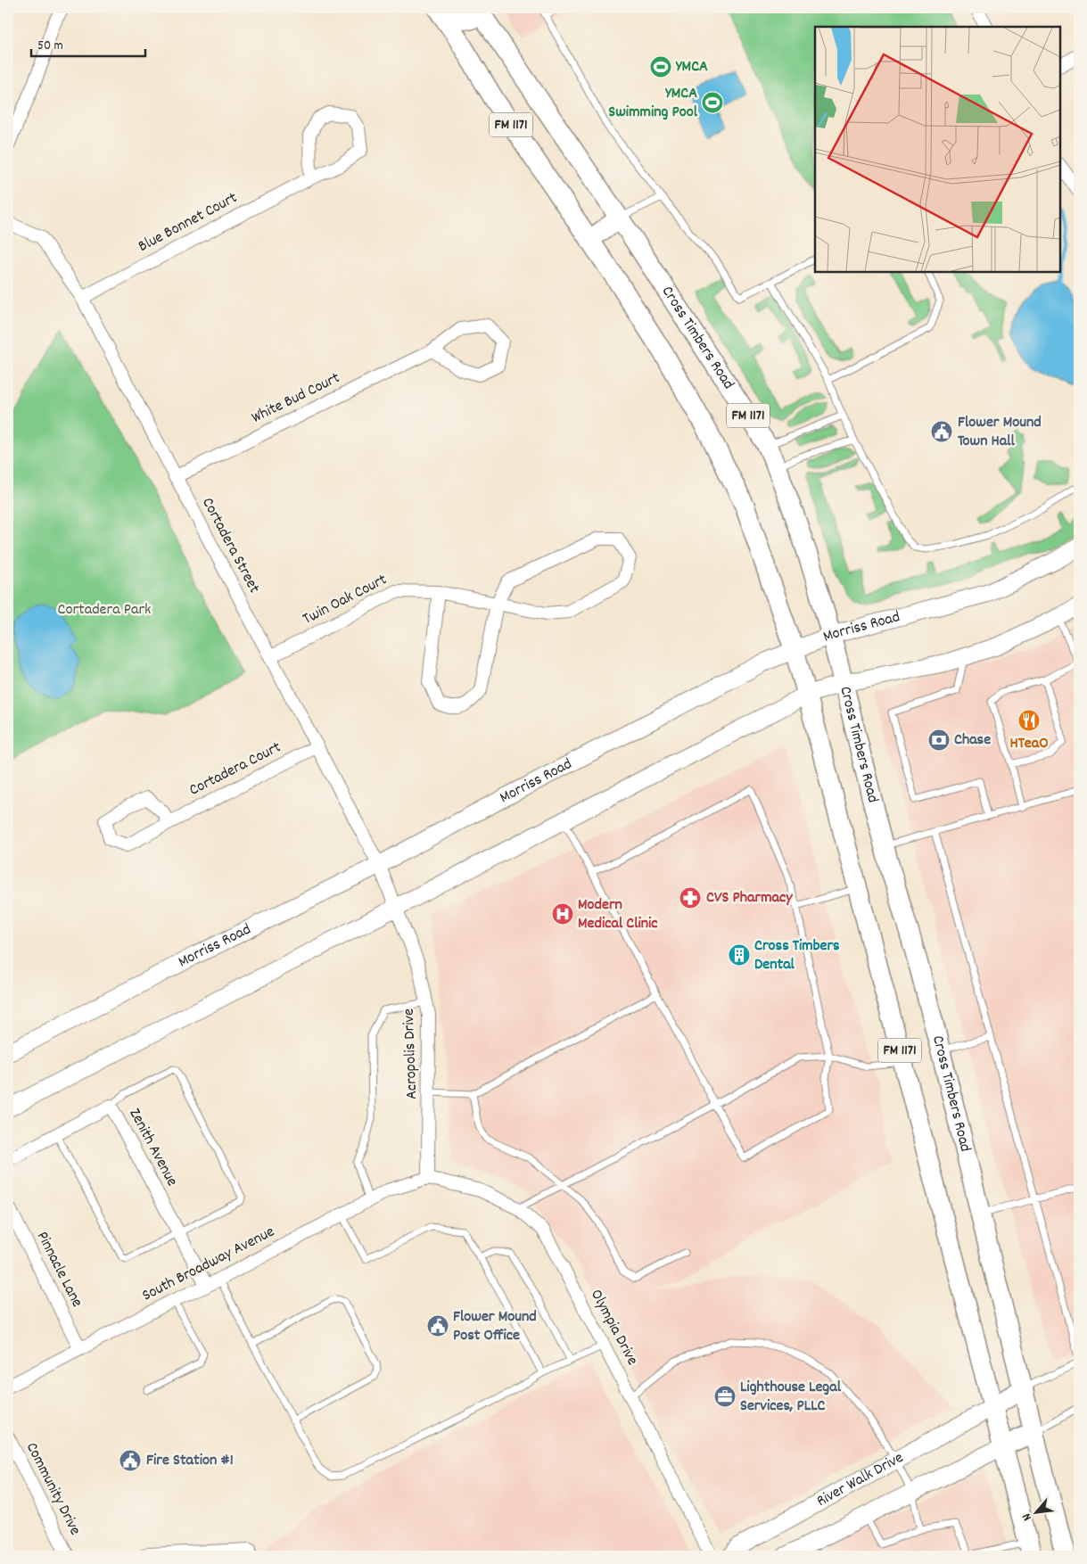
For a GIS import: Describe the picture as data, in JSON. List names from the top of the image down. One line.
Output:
{"streets":{"main road":["FM 1171","Cross Timbers Road","Morriss Road","River Walk Drive"],"street":["Blue Bonnet Court","White Bud Court","Cortadera Street","Twin Oak Court","Cortadera Court","Acropolis Drive","Zenith Avenue","South Broadway Avenue","Pinnacle Lane","Olympia Drive","Community Drive"]},"crossings":[["FM 1171","Morriss Road"],["FM 1171","River Walk Drive"],["Blue Bonnet Court","Cortadera Street"],["Cross Timbers Road","Morriss Road"],["White Bud Court","Cortadera Street"],["Cortadera Street","Twin Oak Court"],["Cortadera Street","Morriss Road"],["Cortadera Street","Cortadera Court"],["Cortadera Street","Acropolis Drive"],["Acropolis Drive","South Broadway Avenue"],["Acropolis Drive","Olympia Drive"],["Zenith Avenue","South Broadway Avenue"],["South Broadway Avenue","Pinnacle Lane"],["South Broadway Avenue","Olympia Drive"]],"parks":["Cortadera Park"],"places":{"sports":["YMCA","YMCA Swimming Pool"],"public building":["Flower Mound Town Hall","Flower Mound Post Office","Fire Station #1"],"restaurant":["HTeaO"],"bank":["Chase"],"pharmacy":["CVS Pharmacy"],"hospital":["Modern Medical Clinic"],"building":["Cross Timbers Dental"],"office":["Lighthouse Legal Services, PLLC"]},"scale_bar":"50 m","north":"bottom left"}
